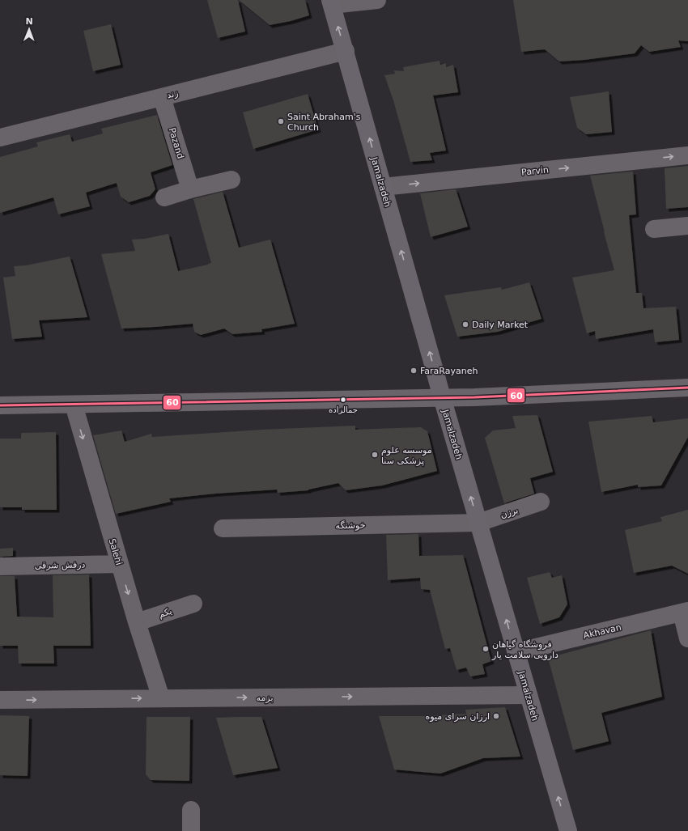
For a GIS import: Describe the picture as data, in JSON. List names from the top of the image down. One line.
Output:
{"streets":{"main road":["Jamalzadeh"],"street":["زند","Pazand","Parvin","برزن","خوشنگه","Salehi","درفش شرقی","یکم","Akhavan","بزمه"]},"crossings":[["زند","Pazand"],["زند","Jamalzadeh"],["Parvin","Jamalzadeh"],["Jamalzadeh","برزن"],["Jamalzadeh","خوشنگه"],["Jamalzadeh","Akhavan"],["Jamalzadeh","بزمه"],["برزن","خوشنگه"],["Salehi","درفش شرقی"],["Salehi","یکم"],["Salehi","بزمه"]],"one_way":["Parvin","Jamalzadeh","Salehi","بزمه"],"places":["Saint Abraham's Church","Daily Market","FaraRayaneh","جمالزاده","موسسه علوم پزشکی سنا","فروشگاه گیاهان دارویی سلامت یار","ارزان سرای میوه"],"lines":["transit line 60"],"north":"top"}
